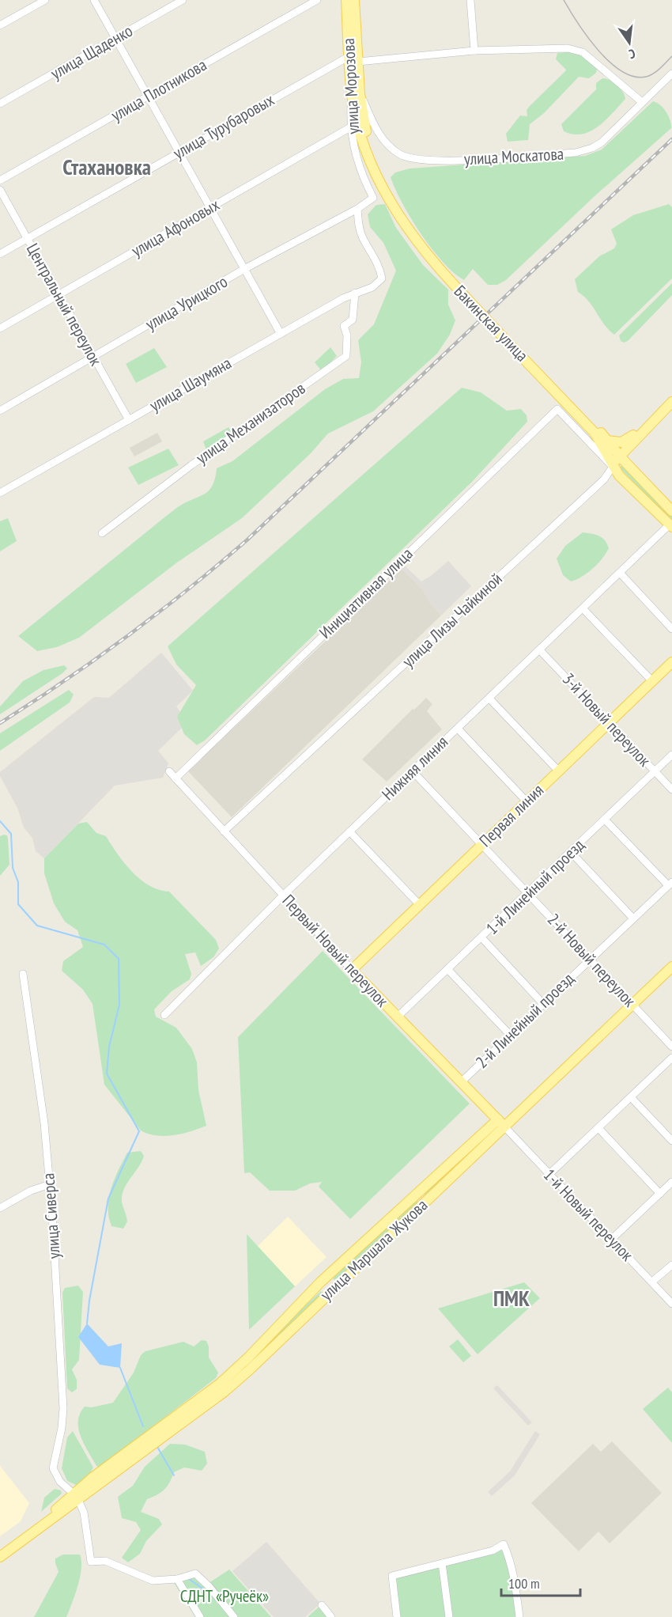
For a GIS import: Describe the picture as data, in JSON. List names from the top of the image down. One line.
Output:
{"streets":{"main road":["улица Морозова","Бакинская улица","улица Лизы Чайкиной","Первая линия","Первый Новый переулок","улица Маршала Жукова"],"street":["улица Щаденко","улица Плотникова","улица Турубаровых","улица Москатова","улица Афоновых","улица Урицкого","Центральный переулок","улица Шаумяна","улица Механизаторов","Инициативная улица","3-й Новый переулок","Нижняя линия","1-й Линейный проезд","2-й Новый переулок","2-й Линейный проезд","1-й Новый переулок","улица Сиверса"]},"crossings":[["улица Морозова","улица Турубаровых"],["улица Морозова","улица Москатова"],["улица Морозова","улица Афоновых"],["улица Морозова","улица Урицкого"],["улица Морозова","Бакинская улица"],["улица Турубаровых","улица Москатова"],["улица Турубаровых","Центральный переулок"],["улица Москатова","Бакинская улица"],["улица Афоновых","Центральный переулок"],["улица Урицкого","Центральный переулок"],["улица Урицкого","улица Шаумяна"],["Центральный переулок","улица Шаумяна"],["Бакинская улица","Инициативная улица"],["Бакинская улица","улица Лизы Чайкиной"],["Бакинская улица","Нижняя линия"],["улица Шаумяна","улица Механизаторов"],["Инициативная улица","улица Лизы Чайкиной"],["Инициативная улица","Первый Новый переулок"],["улица Лизы Чайкиной","Первый Новый переулок"],["3-й Новый переулок","Нижняя линия"],["3-й Новый переулок","Первая линия"],["3-й Новый переулок","1-й Линейный проезд"],["Нижняя линия","Первый Новый переулок"],["Нижняя линия","2-й Новый переулок"],["Первая линия","Первый Новый переулок"],["Первая линия","2-й Новый переулок"],["1-й Линейный проезд","Первый Новый переулок"],["1-й Линейный проезд","2-й Новый переулок"],["Первый Новый переулок","2-й Линейный проезд"],["Первый Новый переулок","1-й Новый переулок"],["Первый Новый переулок","улица Маршала Жукова"],["2-й Новый переулок","2-й Линейный проезд"],["2-й Новый переулок","улица Маршала Жукова"],["1-й Новый переулок","улица Маршала Жукова"],["улица Сиверса","улица Маршала Жукова"]],"districts":["Стахановка","ПМК"],"parks":["СДНТ «Ручеёк»"],"scale_bar":"100 m","north":"bottom"}
